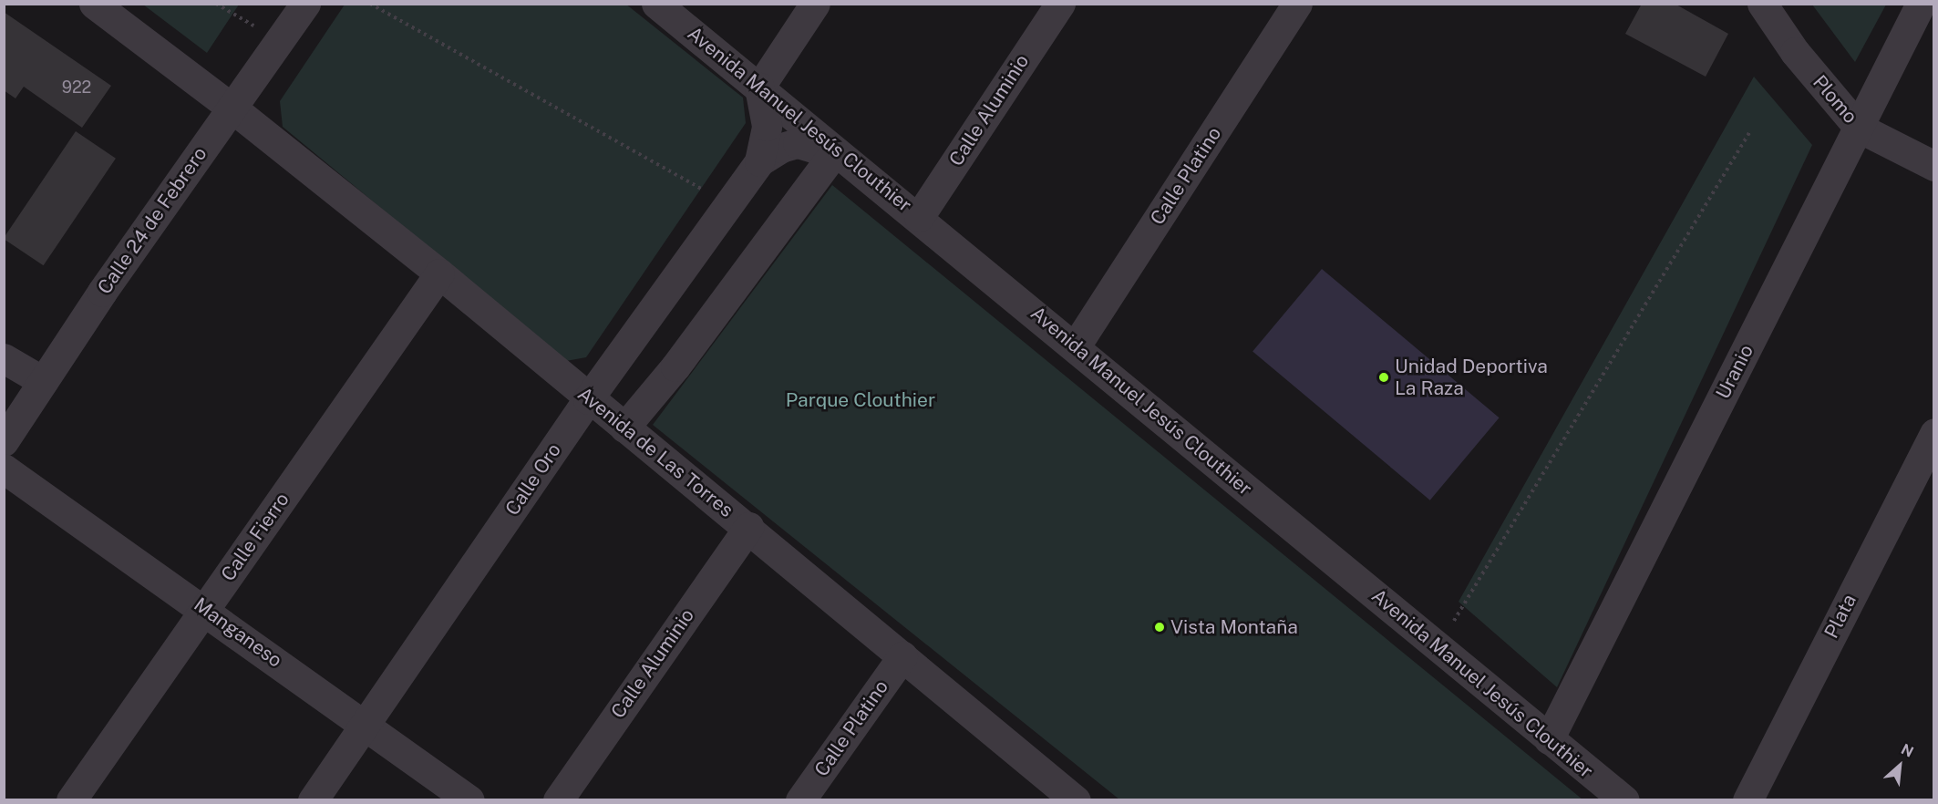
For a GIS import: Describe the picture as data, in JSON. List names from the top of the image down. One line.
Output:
{"streets":{"street":["Plomo","Calle Aluminio","Avenida Manuel Jesús Clouthier","Calle Platino","Calle 24 de Febrero","Uranio","Avenida de Las Torres","Calle Oro","Calle Fierro","Plata","Manganeso"]},"crossings":[["Plomo","Uranio"],["Calle Aluminio","Avenida Manuel Jesús Clouthier"],["Calle Aluminio","Avenida de Las Torres"],["Avenida Manuel Jesús Clouthier","Calle Platino"],["Avenida Manuel Jesús Clouthier","Uranio"],["Calle Platino","Avenida de Las Torres"],["Calle 24 de Febrero","Avenida de Las Torres"],["Avenida de Las Torres","Calle Oro"],["Avenida de Las Torres","Calle Fierro"],["Calle Oro","Manganeso"],["Calle Fierro","Manganeso"]],"parks":["Parque Clouthier"],"places":["Unidad Deportiva La Raza","Vista Montaña"],"house_numbers":["922"],"north":"top right"}
